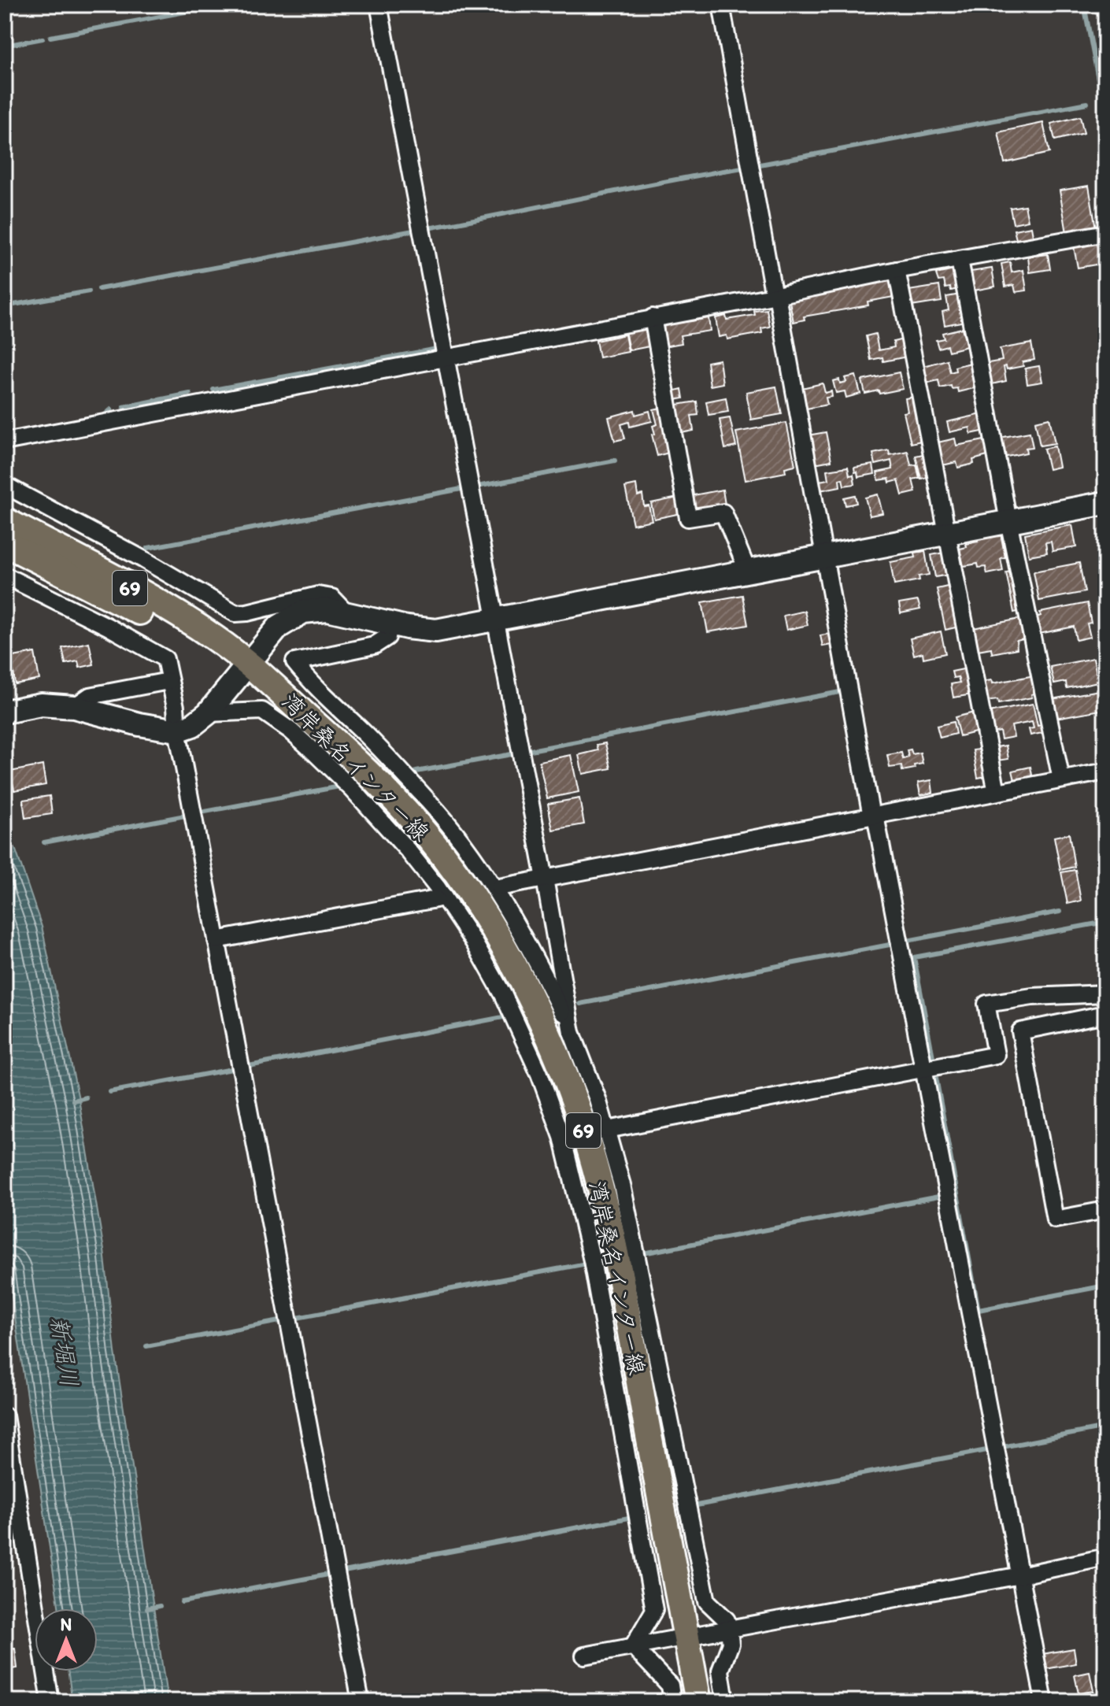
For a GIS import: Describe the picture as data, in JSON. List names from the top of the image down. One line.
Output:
{"streets":{"main road":["69","湾岸桑名インター線"]},"water":["新堀川"],"north":"top"}
